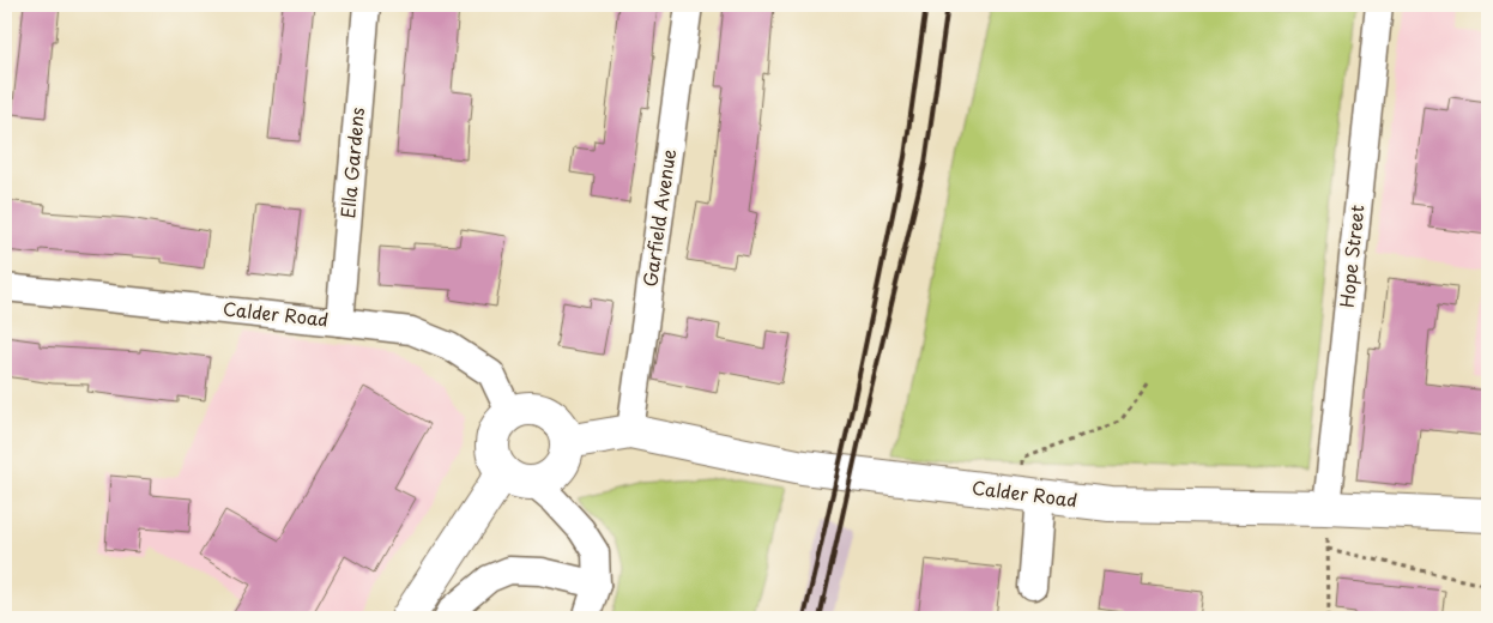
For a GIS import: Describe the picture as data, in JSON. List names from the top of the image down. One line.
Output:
{"streets":{"main road":["Calder Road"],"street":["Ella Gardens","Garfield Avenue","Hope Street"]},"crossings":[["Ella Gardens","Calder Road"],["Garfield Avenue","Calder Road"],["Hope Street","Calder Road"]]}
